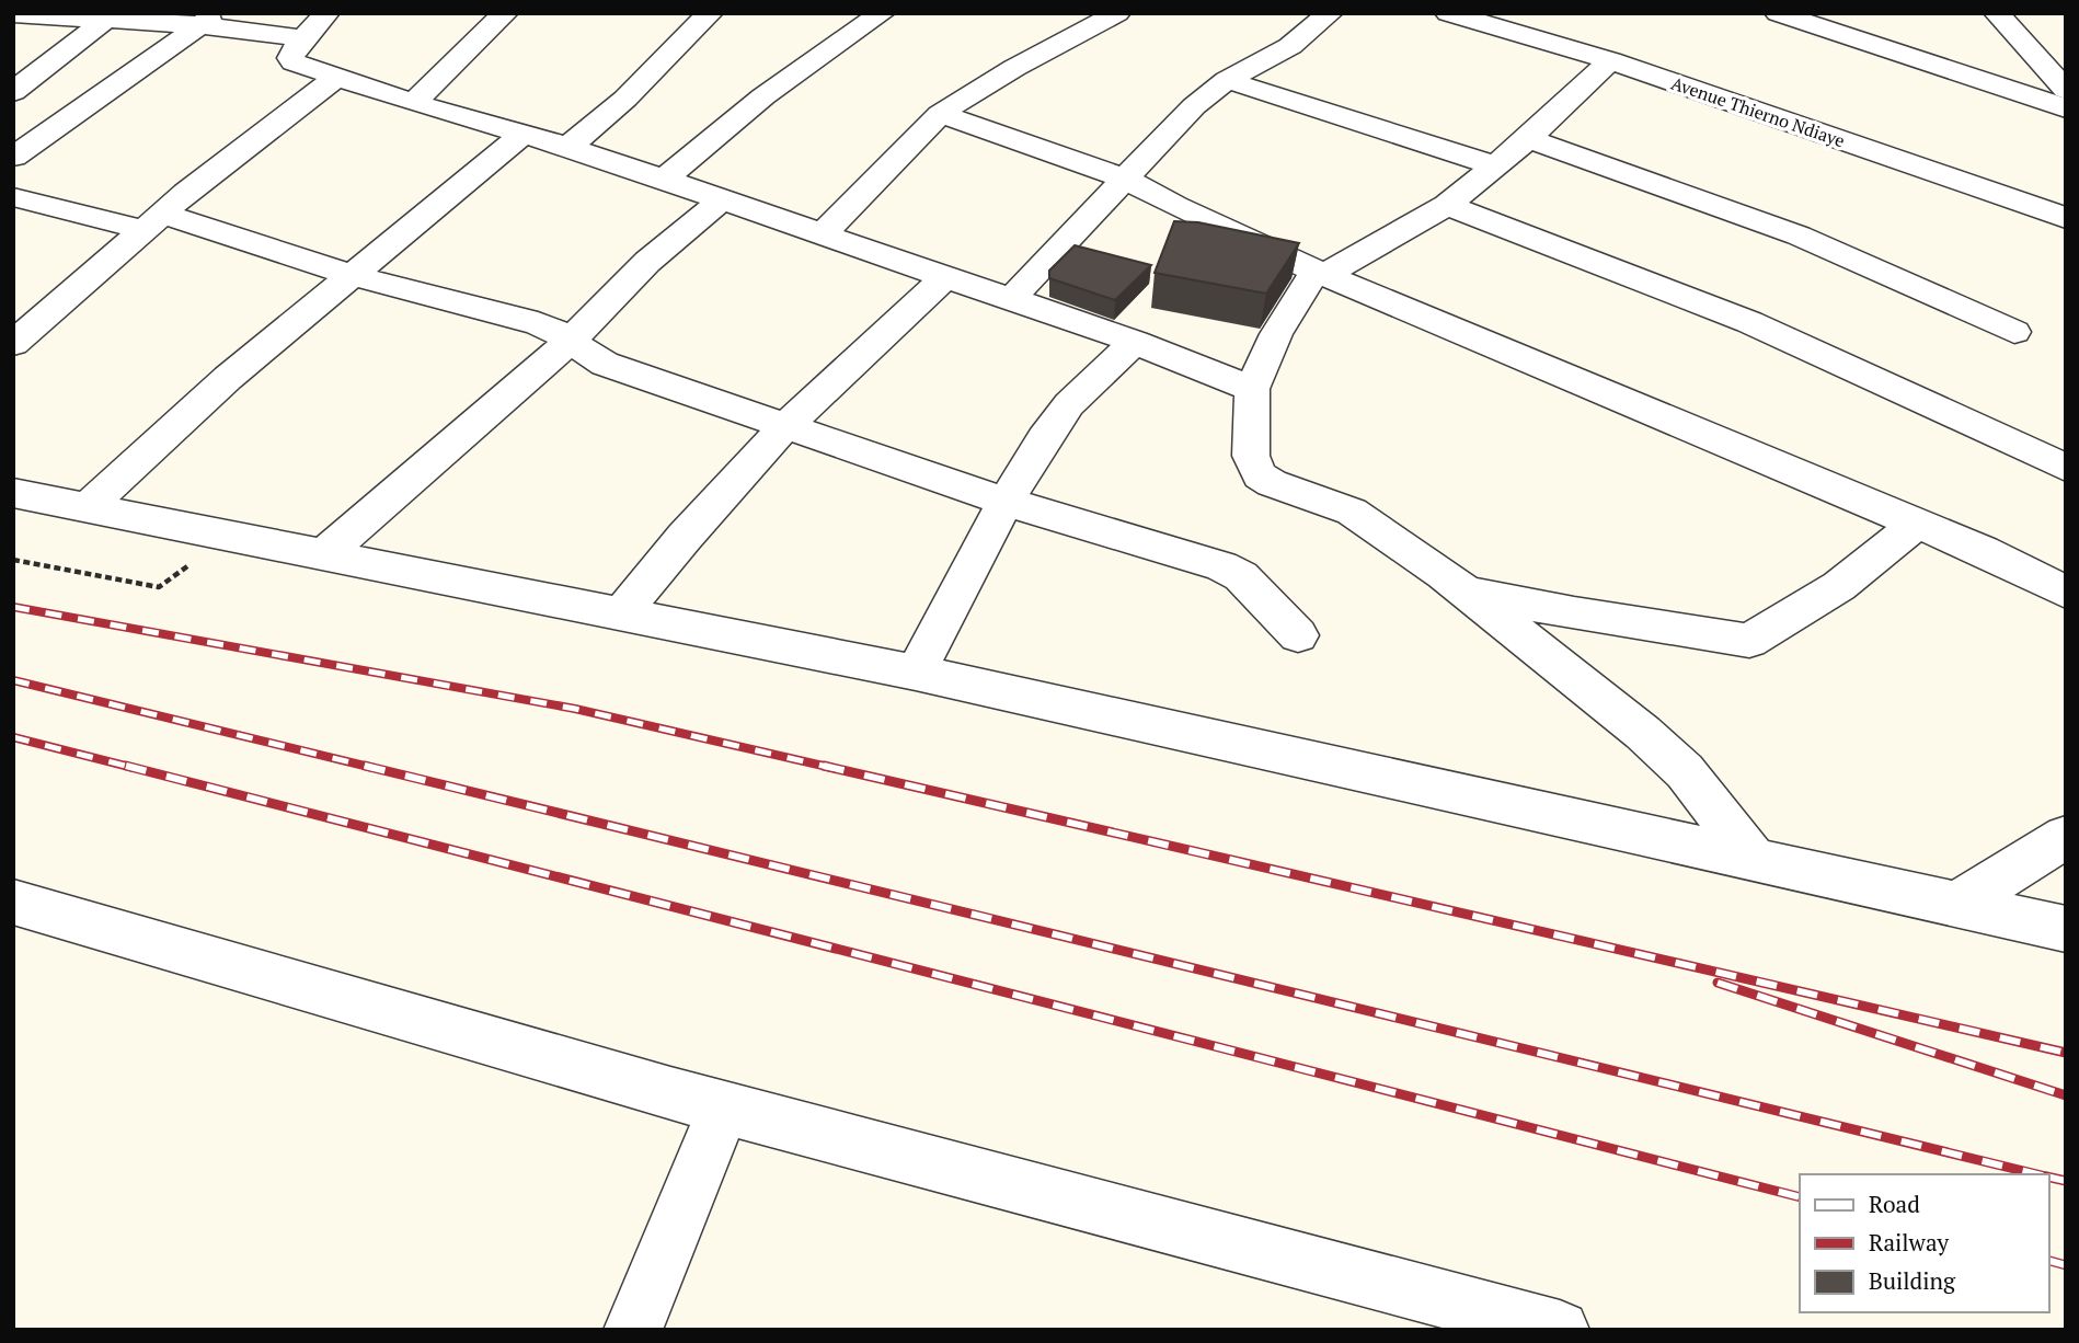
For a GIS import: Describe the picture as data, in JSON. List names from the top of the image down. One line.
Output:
{"streets":{"street":["Avenue Thierno Ndiaye"]},"legend":["Road","Railway","Building"]}
